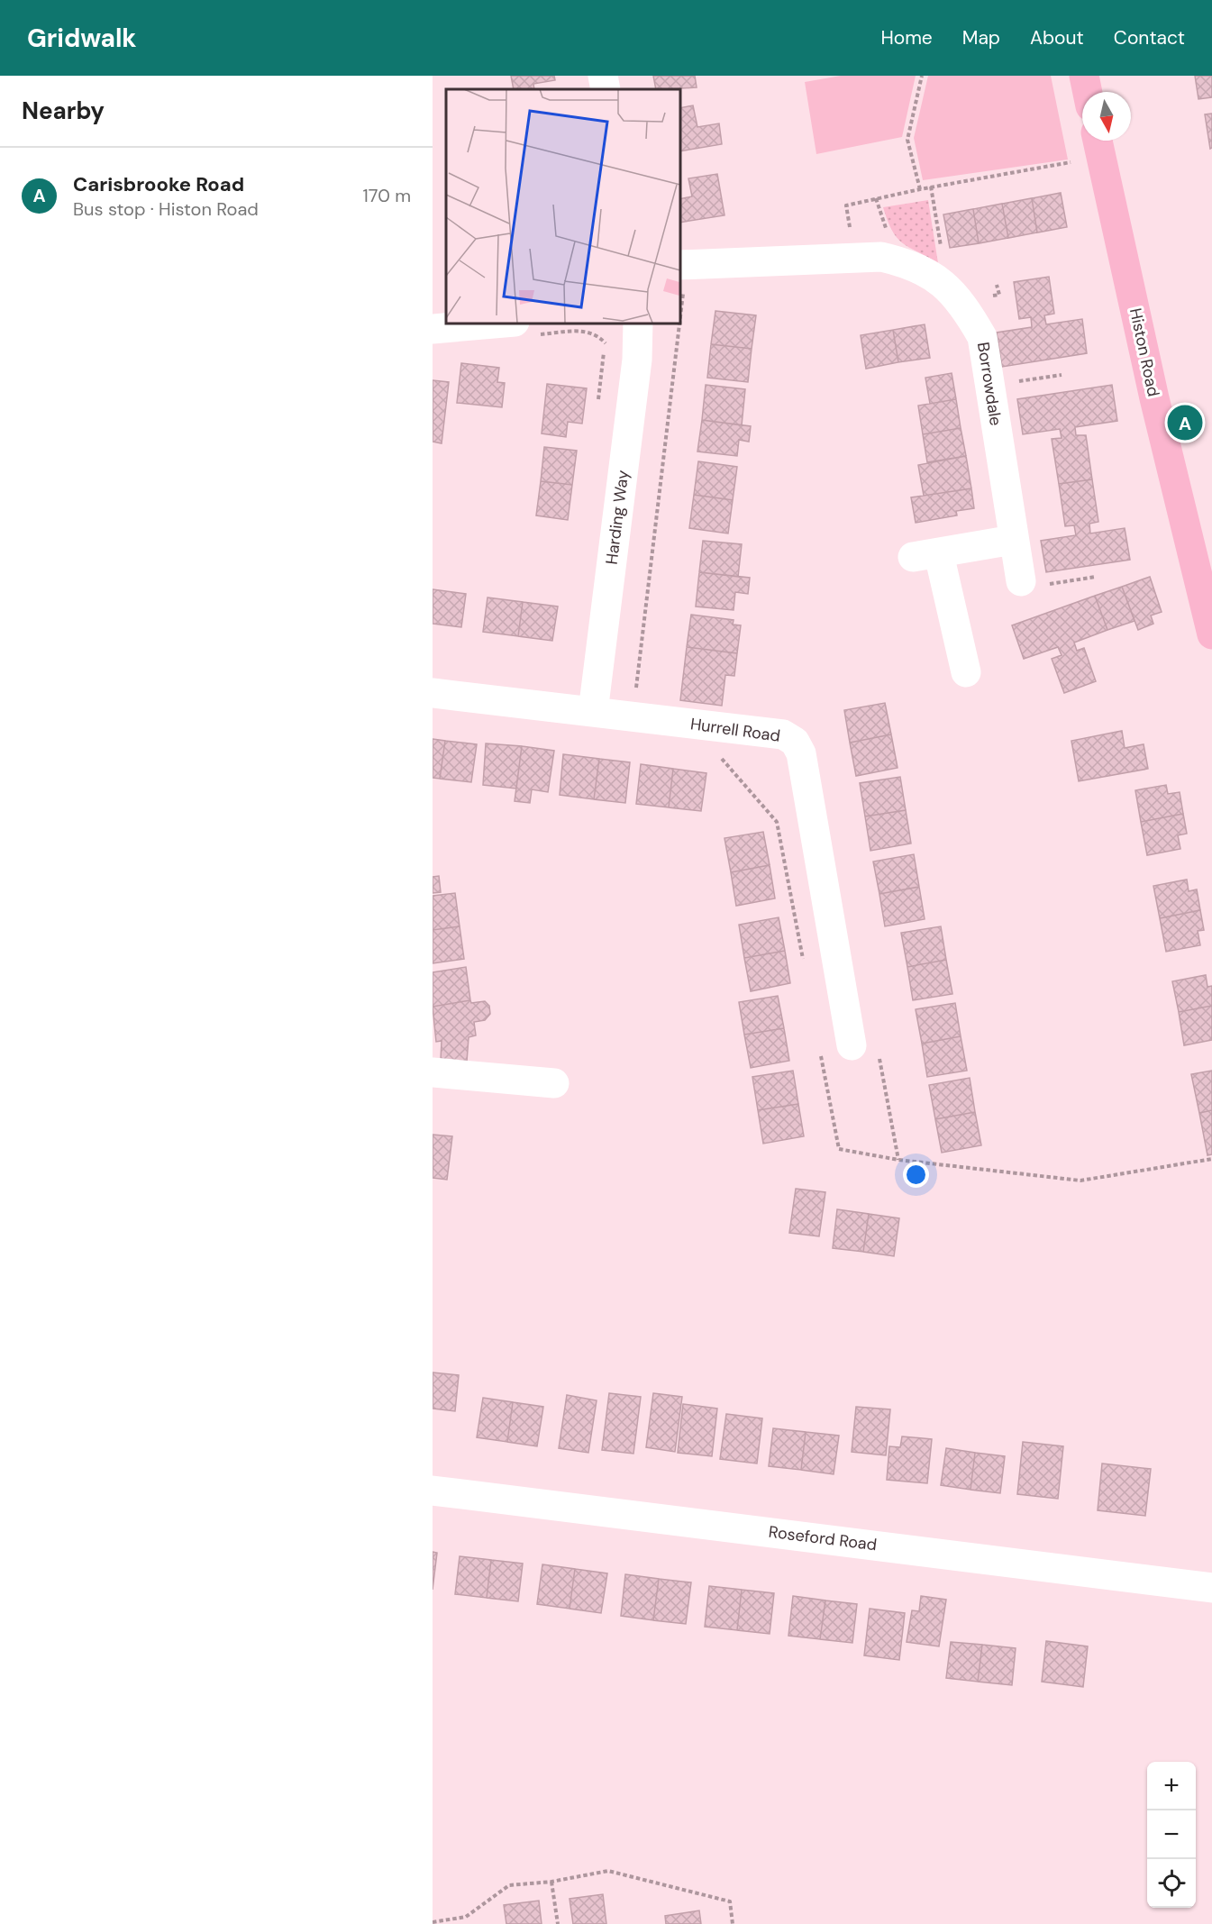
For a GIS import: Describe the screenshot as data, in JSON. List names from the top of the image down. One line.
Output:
{"streets":{"main road":["Histon Road"],"street":["Borrowdale","Harding Way","Hurrell Road","Roseford Road"]},"crossings":[["Harding Way","Hurrell Road"]],"north":"bottom","page":{"header":"Gridwalk","nav":["Home","Map","About","Contact"],"heading":"Nearby","list":[{"mark":"A","name":"Carisbrooke Road","note":"Bus stop · Histon Road","value":"170 m"}],"pins":"A","map_buttons":["+","−"]}}
